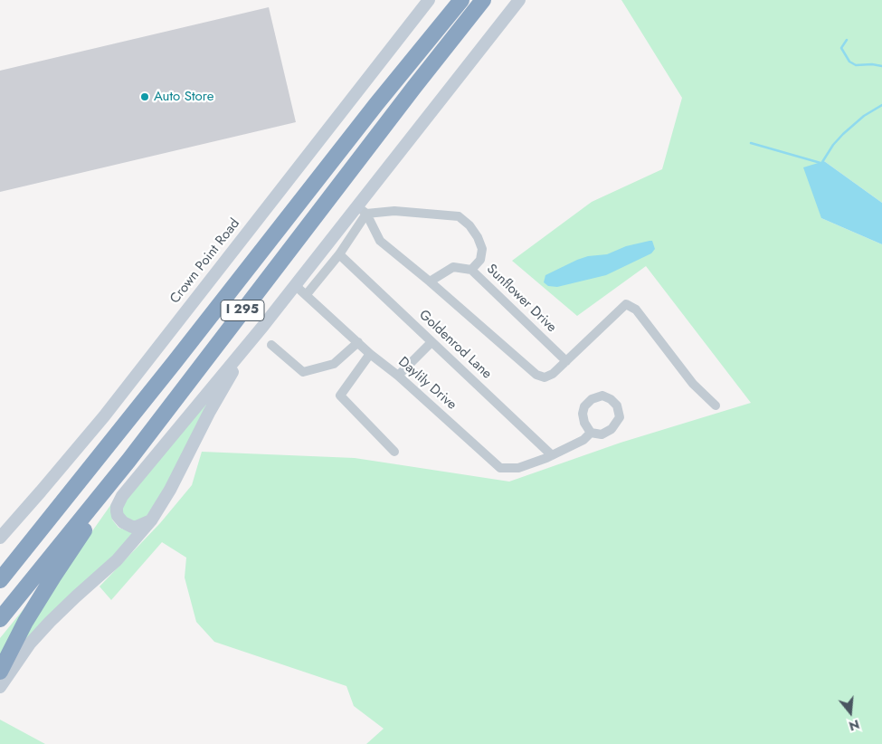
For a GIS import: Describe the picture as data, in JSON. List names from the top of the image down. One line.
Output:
{"streets":{"highway":["I 295"],"main road":["Crown Point Road"],"street":["Sunflower Drive","Goldenrod Lane","Daylily Drive"]},"crossings":[["Goldenrod Lane","Daylily Drive"]],"places":["Auto Store"],"north":"bottom"}
